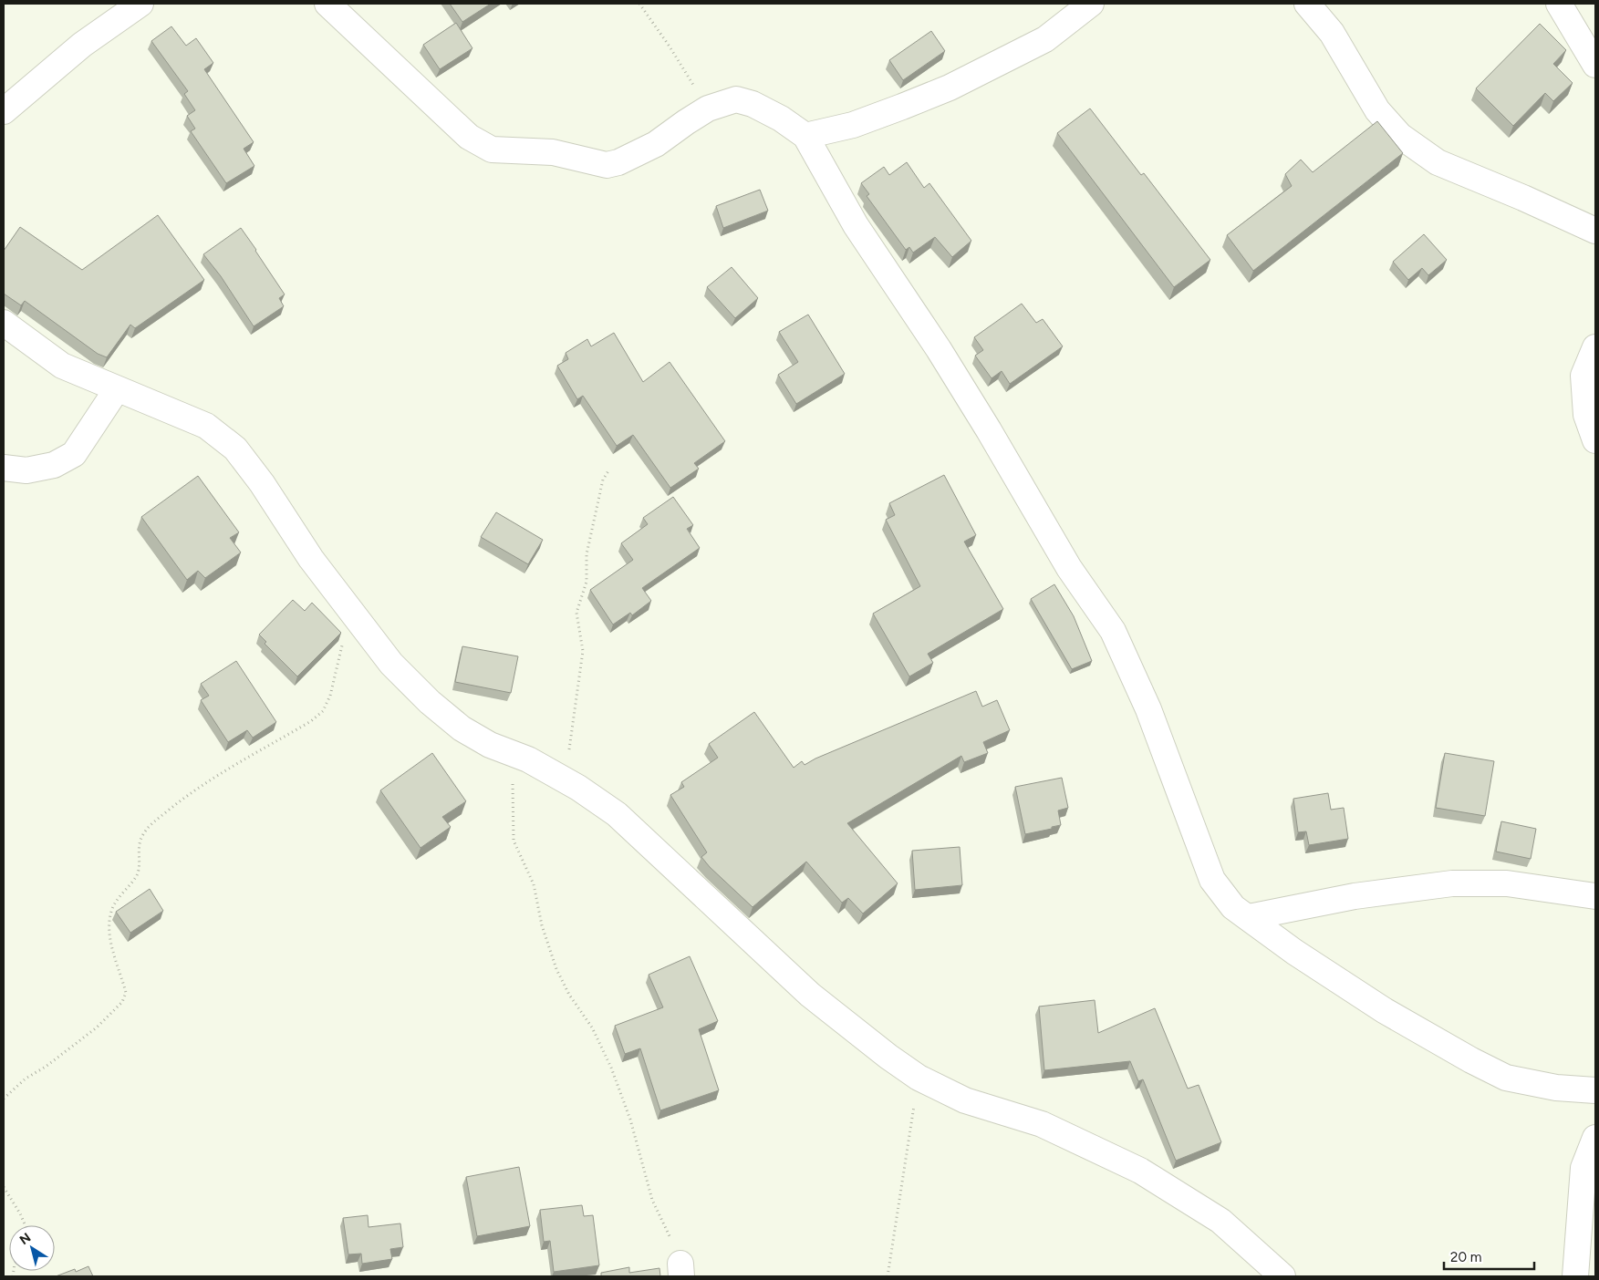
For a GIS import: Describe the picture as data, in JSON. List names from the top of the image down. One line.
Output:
{"scale_bar":"20 m","north":"top left"}
